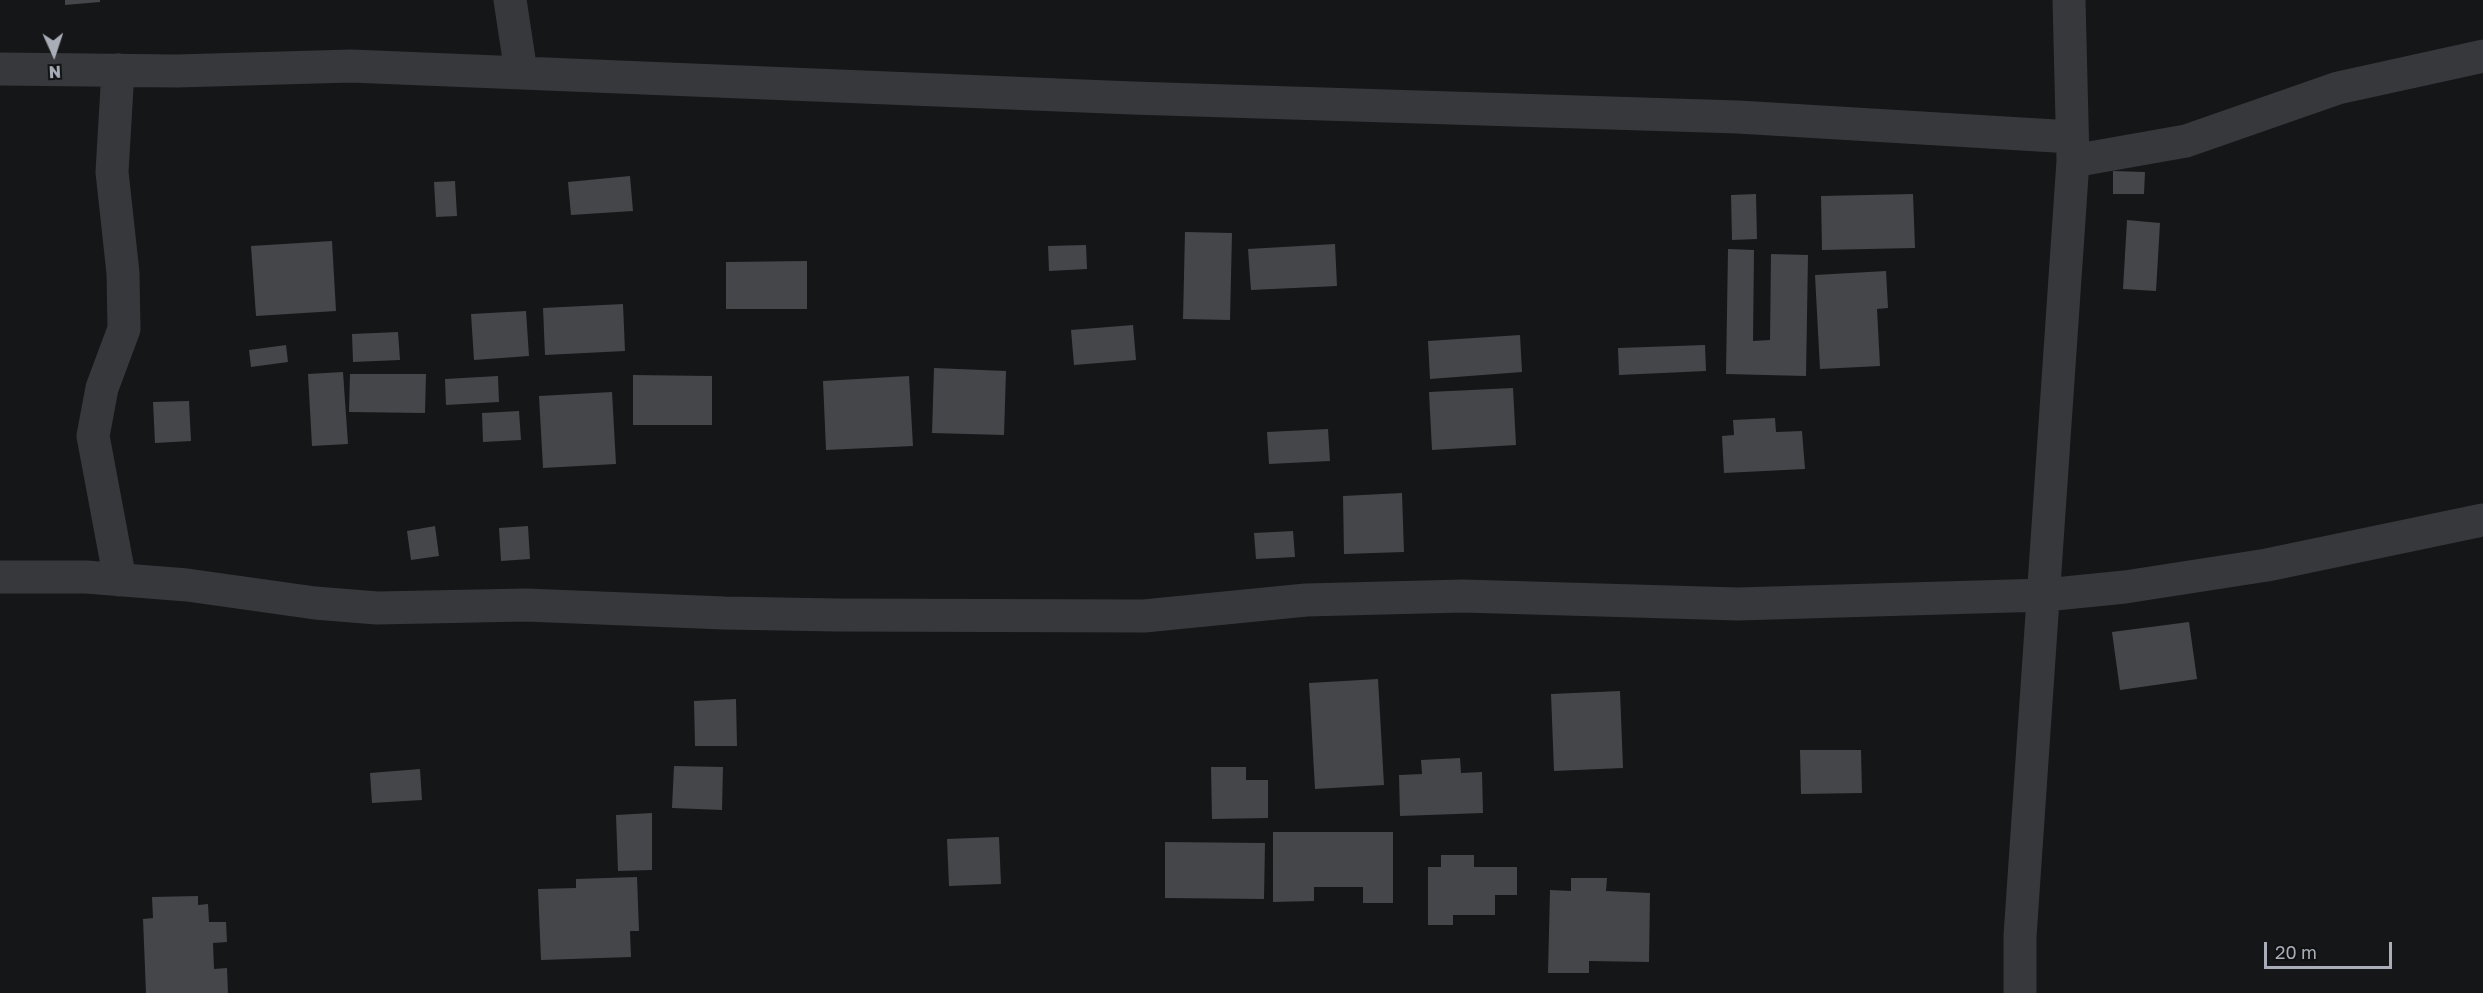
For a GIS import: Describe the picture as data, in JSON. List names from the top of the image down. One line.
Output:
{"scale_bar":"20 m","north":"bottom"}
